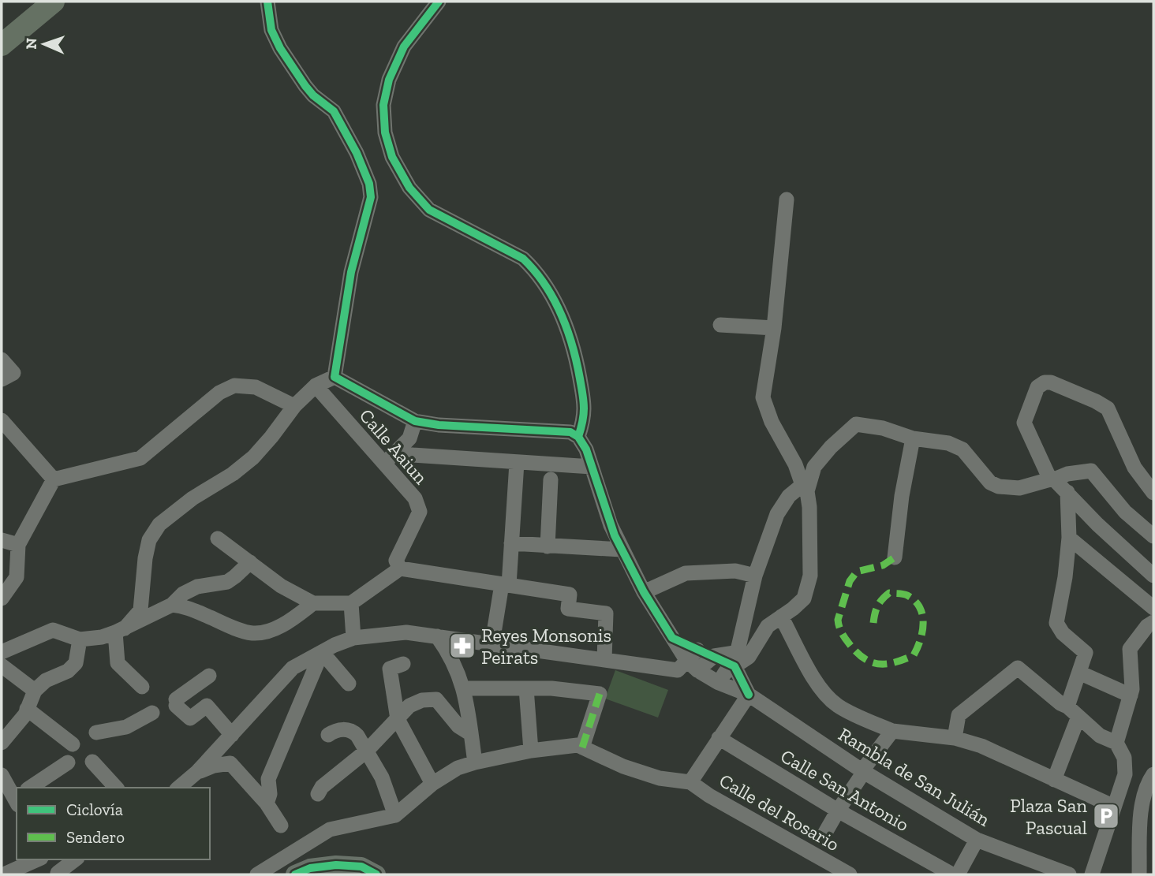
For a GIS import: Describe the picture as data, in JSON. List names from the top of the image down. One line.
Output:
{"streets":{"street":["Calle Aaiun","Rambla de San Julián","Calle San Antonio","Calle del Rosario"]},"places":{"pharmacy":["Reyes Monsonis Peirats"],"parking":["Plaza San Pascual"]},"legend":["Ciclovía","Sendero"],"north":"left"}
